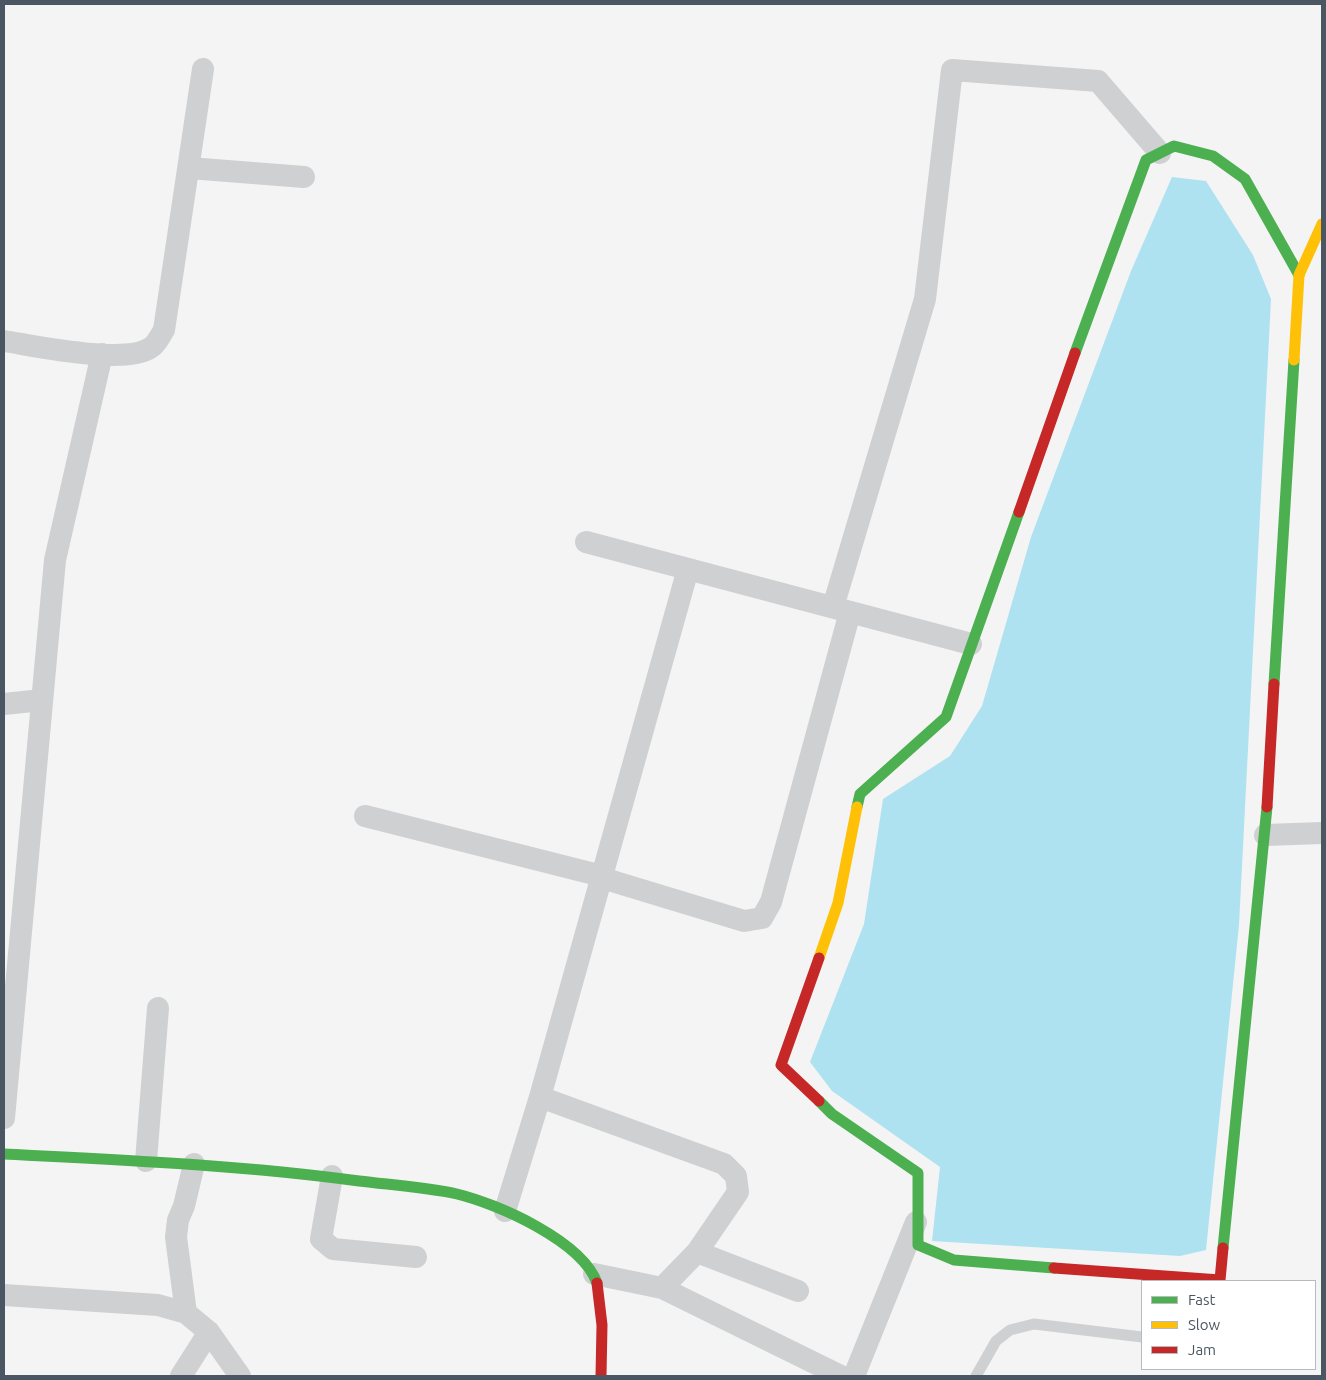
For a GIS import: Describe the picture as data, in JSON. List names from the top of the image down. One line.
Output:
{"legend":["Fast","Slow","Jam"]}
